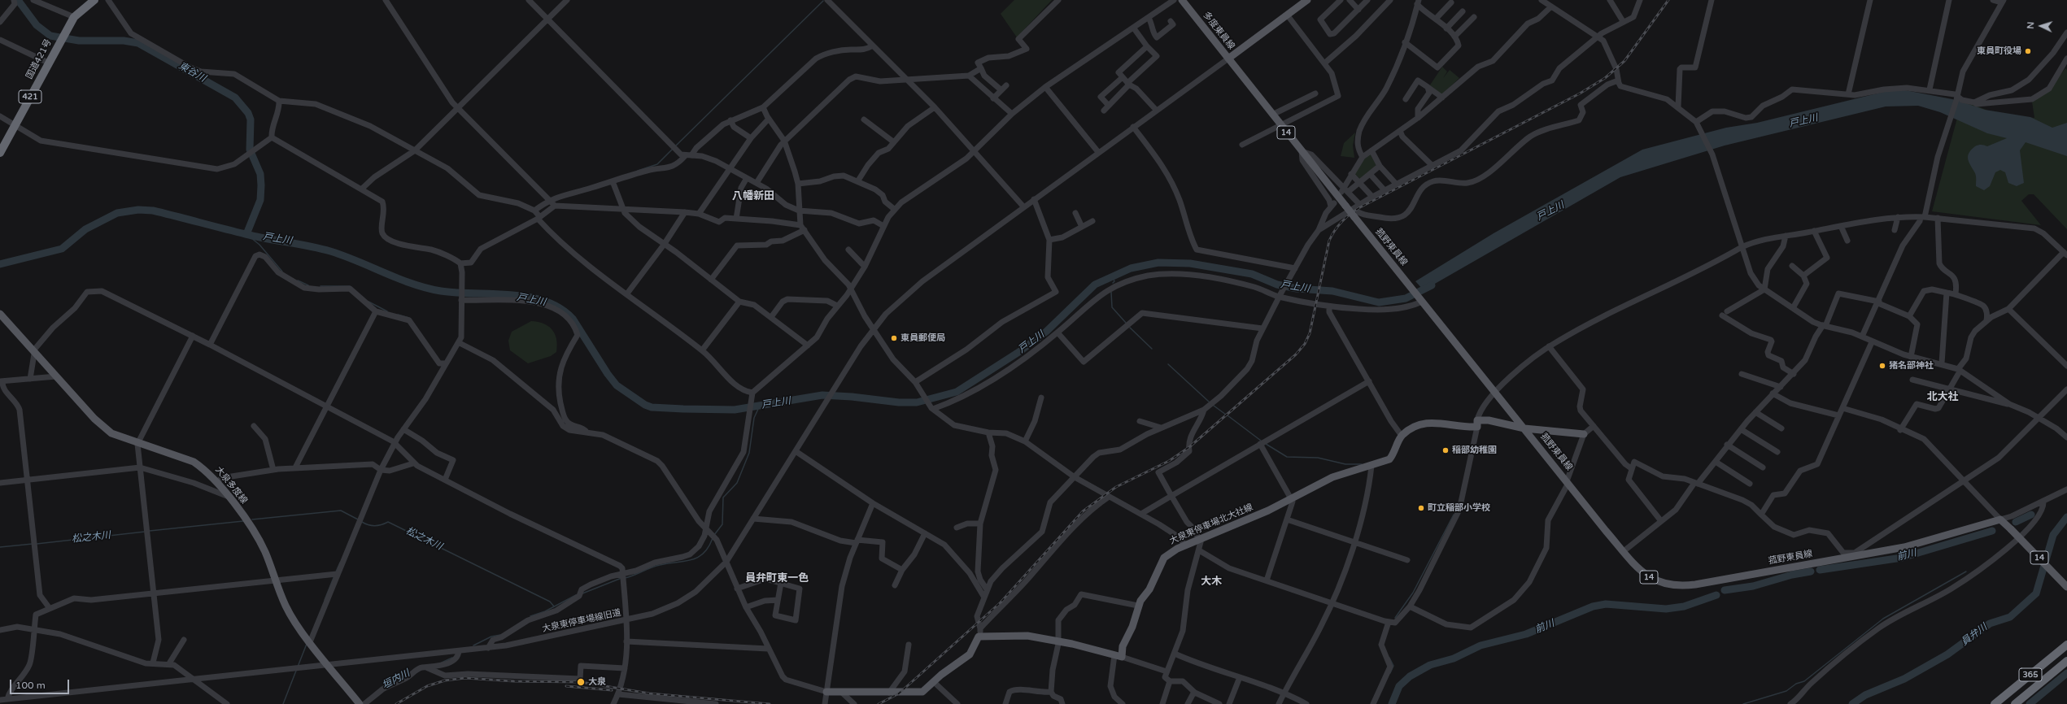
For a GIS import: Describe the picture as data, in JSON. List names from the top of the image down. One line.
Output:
{"streets":{"highway":["国道421号","421","365"],"main road":["多度東員線","14","菰野東員線","大泉多度線","大泉東停車場北大社線"],"street":["大泉東停車場線旧道"]},"crossings":[["多度東員線","菰野東員線"],["14","菰野東員線"],["大泉多度線","大泉東停車場線旧道"]],"districts":["八幡新田","北大社","員弁町東一色","大木"],"water":["東谷川","戸上川","松之木川","前川","員弁川","垣内川"],"places":["東員町役場","東員郵便局","猪名部神社","稲部幼稚園","町立稲部小学校","大泉"],"scale_bar":"100 m","north":"left"}
